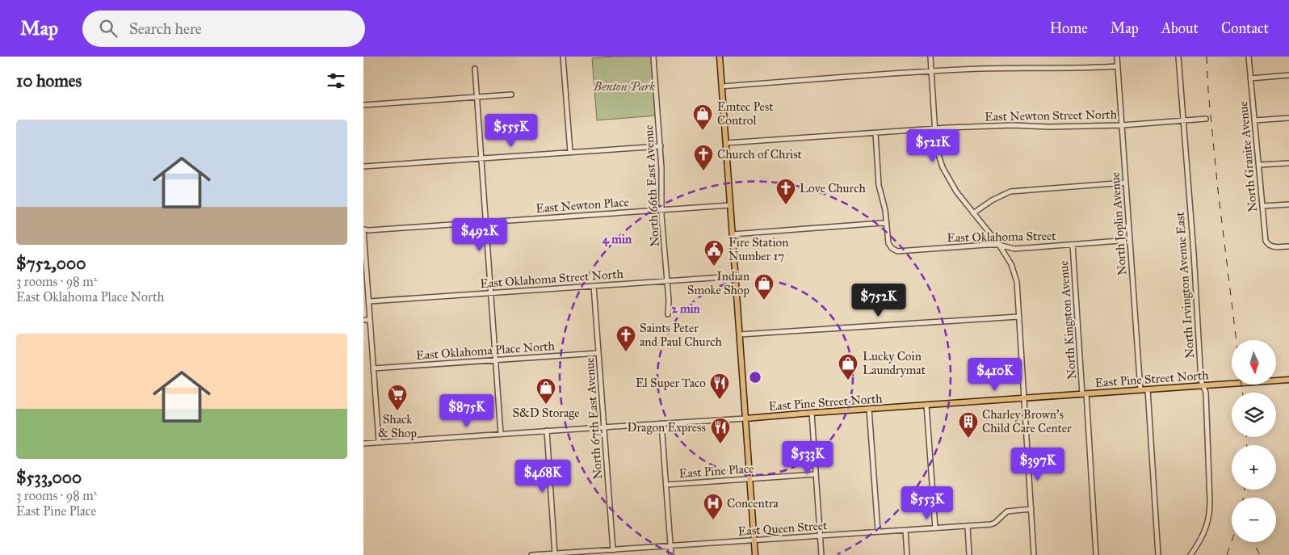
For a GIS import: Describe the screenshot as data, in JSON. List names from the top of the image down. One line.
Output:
{"streets":{"main road":["East Pine Street North"],"street":["East Newton Street North","North Granite Avenue","North 66th East Avenue","East Newton Place","North Joplin Avenue","East Oklahoma Street","East Oklahoma Street North","North Irvington Avenue East","North Kingston Avenue","East Oklahoma Place North","North 67th East Avenue","East Pine Place","East Queen Street"]},"crossings":[["East Newton Street North","North Joplin Avenue"],["East Newton Street North","North Irvington Avenue East"],["North 66th East Avenue","East Newton Place"],["North 66th East Avenue","East Oklahoma Street North"],["North Joplin Avenue","East Oklahoma Street"],["North Joplin Avenue","East Pine Street North"],["East Oklahoma Street","North Kingston Avenue"],["East Oklahoma Street North","North 67th East Avenue"],["North Irvington Avenue East","East Pine Street North"],["North Kingston Avenue","East Pine Street North"],["East Oklahoma Place North","North 67th East Avenue"],["East Pine Street North","North 67th East Avenue"],["North 67th East Avenue","East Queen Street"]],"parks":["Benton Park"],"places":{"shop":["Emtec Pest Control","Indian Smoke Shop","Lucky Coin Laundrymat","S&D Storage"],"church":["Church of Christ","Love Church","Saints Peter and Paul Church"],"public building":["Fire Station Number 17"],"restaurant":["El Super Taco","Dragon Express"],"supermarket":["Shack & Shop"],"building":["Charley Brown's Child Care Center"],"hospital":["Concentra"]},"north":"bottom","page":{"header":"Map","search":"Search here","nav":["Home","Map","About","Contact"],"heading":"10 homes","list":[{"name":"$752,000","note":"3 rooms · 98 m² · East Oklahoma Place North"},{"name":"$533,000","note":"3 rooms · 98 m² · East Pine Place"}],"price":["$555K","$521K","$492K","$752K","$410K","$875K","$533K","$397K","$468K","$553K"],"map_buttons":["+","−"]},"rings":["4 min","2 min"]}
